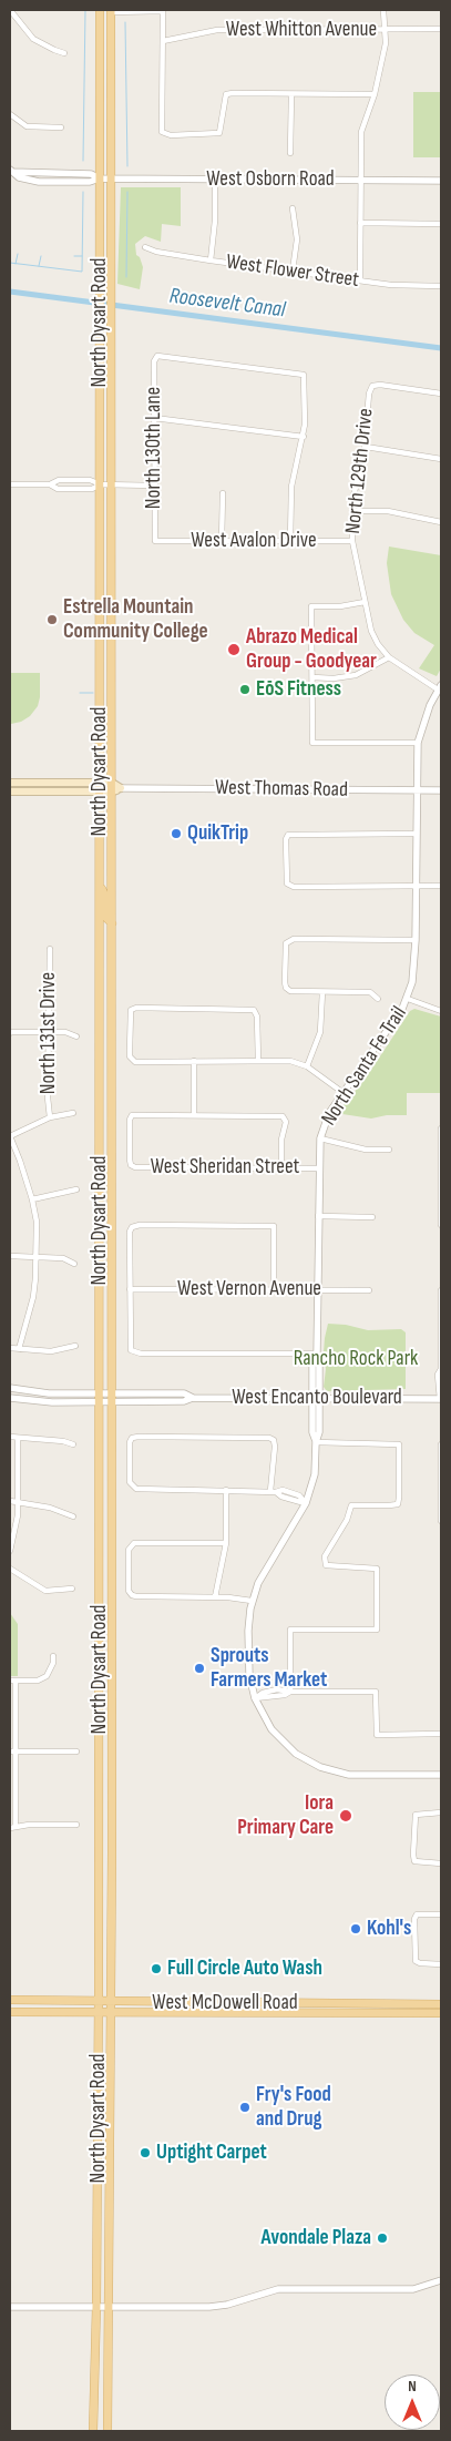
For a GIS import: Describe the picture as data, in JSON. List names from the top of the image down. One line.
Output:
{"streets":{"main road":["North Dysart Road","West Thomas Road","West McDowell Road"],"street":["West Whitton Avenue","West Osborn Road","West Flower Street","North 130th Lane","North 129th Drive","West Avalon Drive","North 131st Drive","North Santa Fe Trail","West Sheridan Street","West Vernon Avenue","West Encanto Boulevard"]},"crossings":[["West Osborn Road","North Dysart Road"],["North Dysart Road","West Thomas Road"],["North Dysart Road","West Encanto Boulevard"],["North Dysart Road","West McDowell Road"],["North 130th Lane","West Avalon Drive"],["North 129th Drive","West Avalon Drive"],["North 129th Drive","North Santa Fe Trail"],["West Thomas Road","North Santa Fe Trail"],["North Santa Fe Trail","West Sheridan Street"],["North Santa Fe Trail","West Vernon Avenue"],["North Santa Fe Trail","West Encanto Boulevard"]],"water":["Roosevelt Canal"],"parks":["Rancho Rock Park"],"places":["Estrella Mountain Community College","Abrazo Medical Group - Goodyear","EōS Fitness","QuikTrip","Sprouts Farmers Market","Iora Primary Care","Kohl's","Full Circle Auto Wash","Fry's Food and Drug","Uptight Carpet","Avondale Plaza"],"north":"top"}
